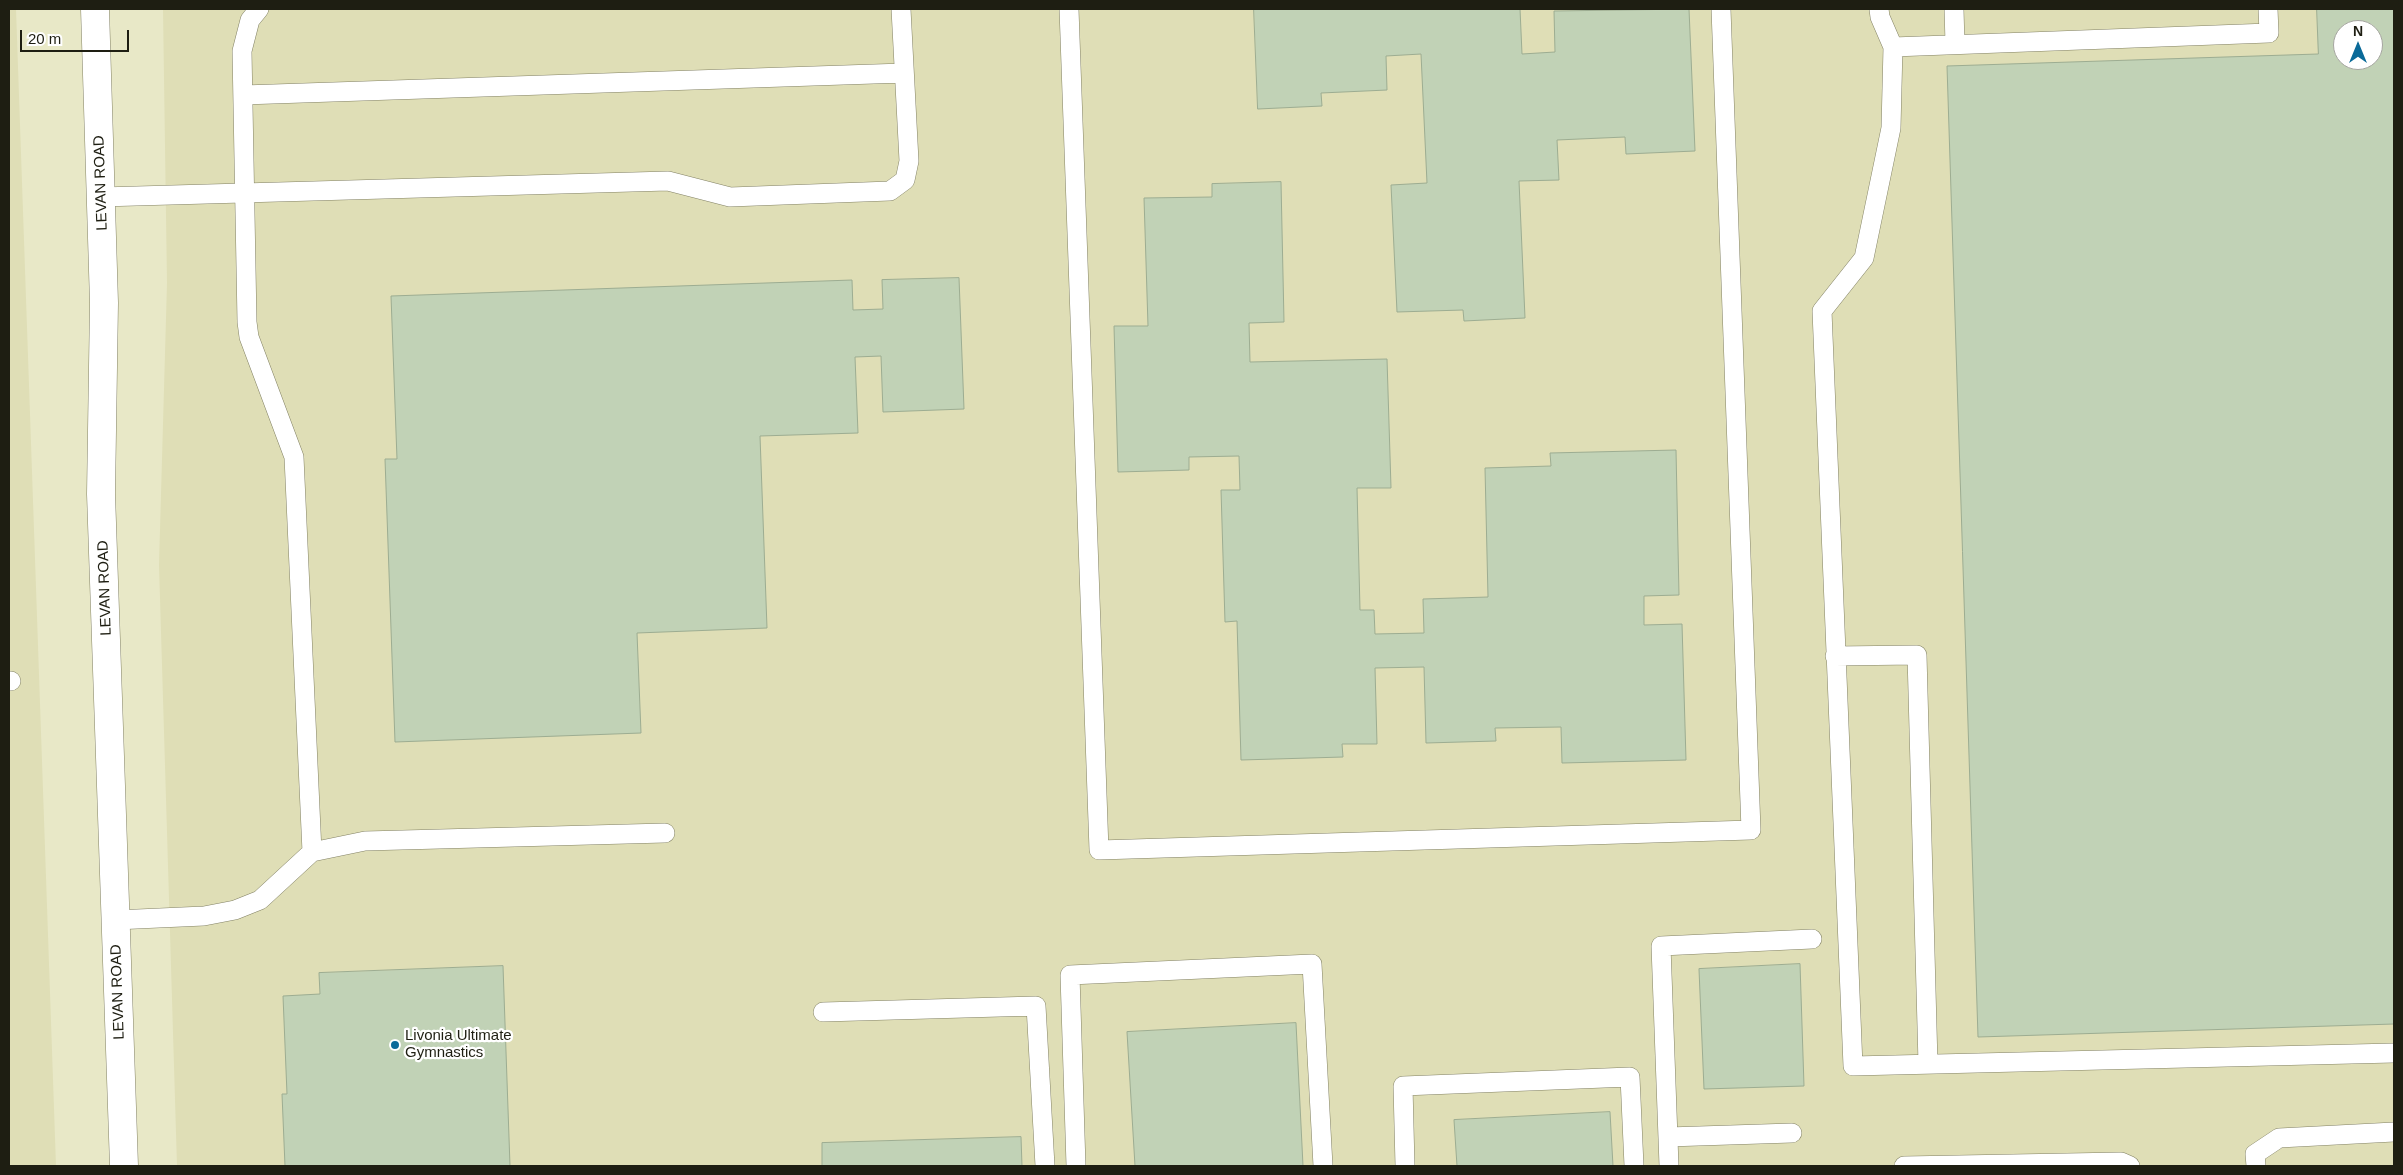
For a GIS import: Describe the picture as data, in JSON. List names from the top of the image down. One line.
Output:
{"streets":{"street":["LEVAN ROAD"]},"places":["Livonia Ultimate Gymnastics"],"scale_bar":"20 m","north":"top"}
